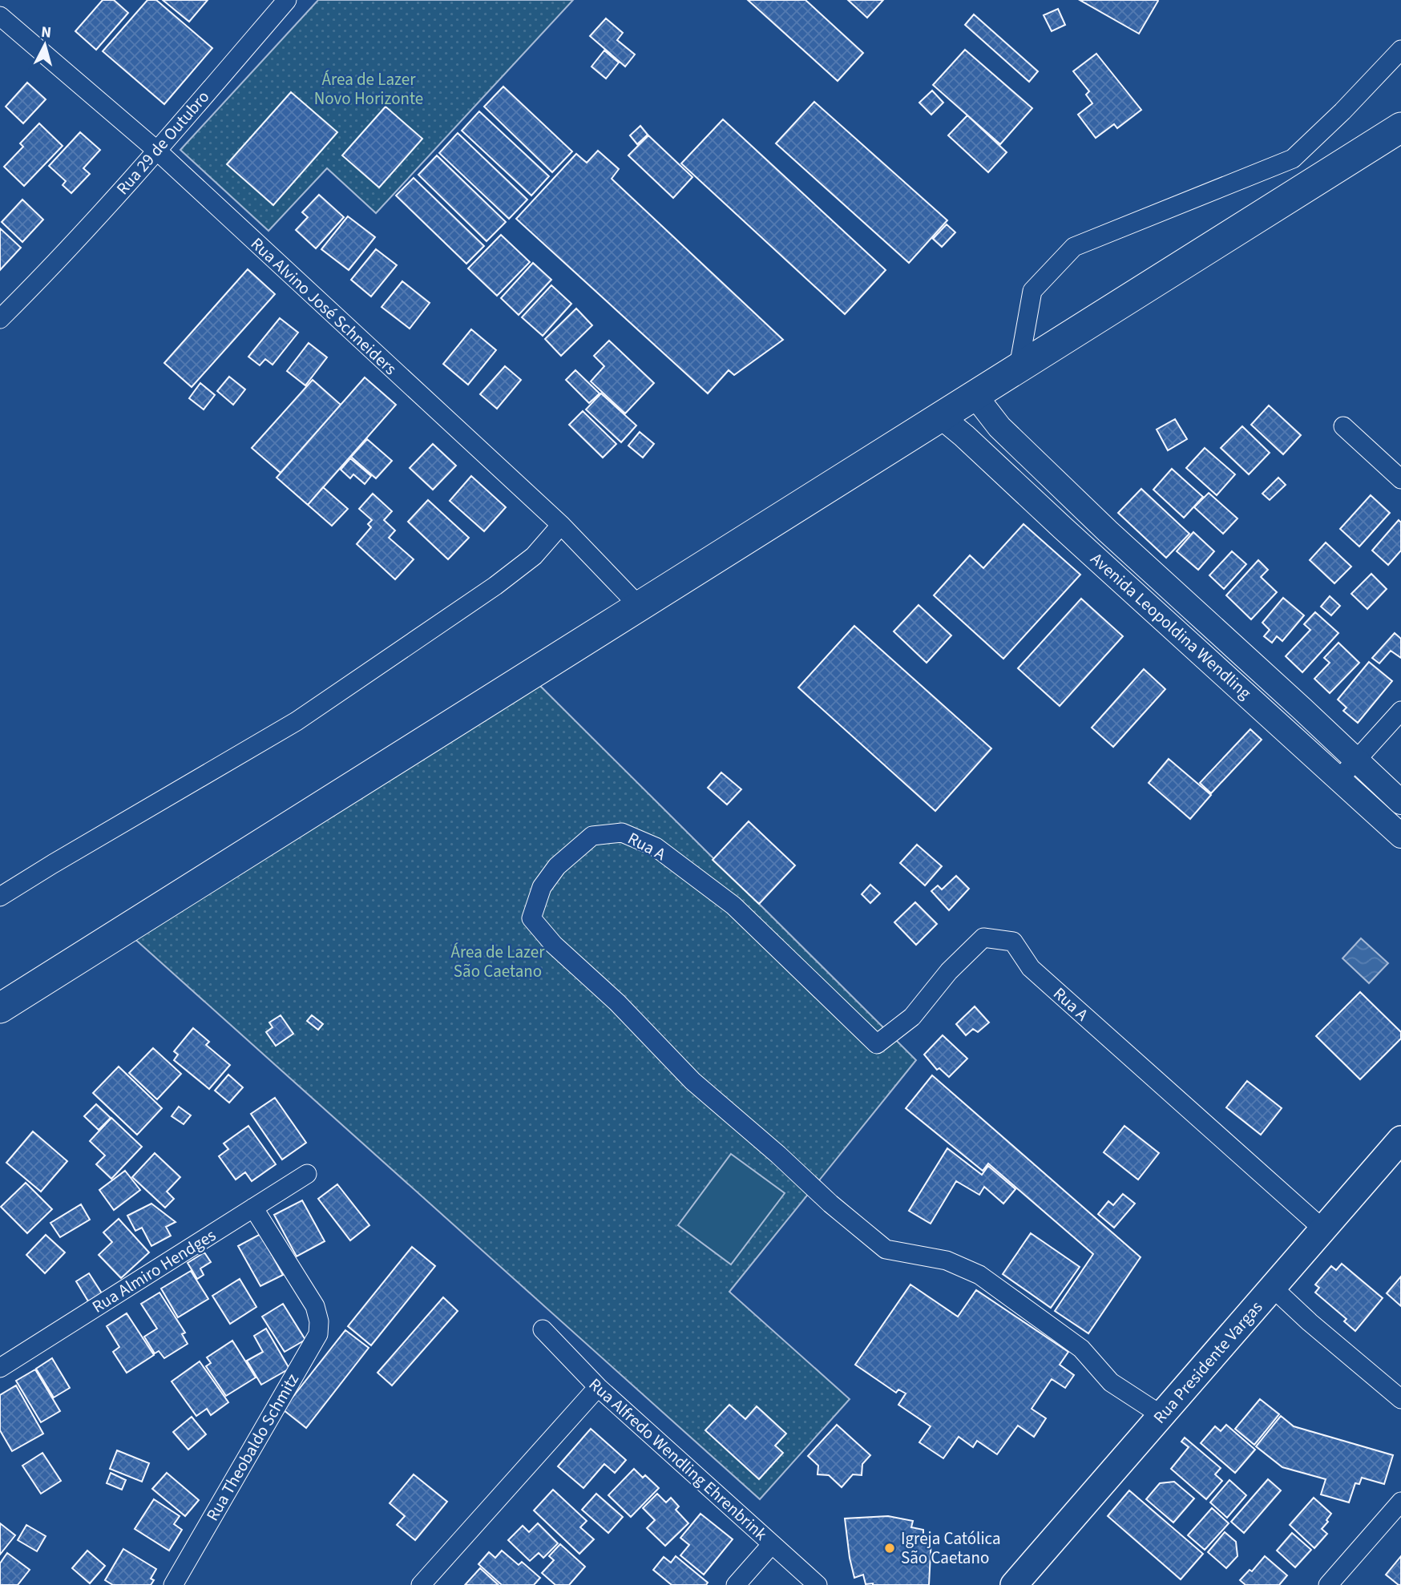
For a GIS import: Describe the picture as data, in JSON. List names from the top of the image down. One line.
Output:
{"streets":{"main road":["Rua Presidente Vargas"],"street":["Rua 29 de Outubro","Rua Alvino José Schneiders","Avenida Leopoldina Wendling","Rua A","Rua Almiro Hendges","Rua Theobaldo Schmitz","Rua Alfredo Wendling Ehrenbrink"]},"crossings":[["Rua 29 de Outubro","Rua Alvino José Schneiders"],["Rua A","Rua Presidente Vargas"],["Rua Almiro Hendges","Rua Theobaldo Schmitz"]],"parks":["Área de Lazer Novo Horizonte","Área de Lazer São Caetano"],"places":["Igreja Católica São Caetano"],"north":"top"}
